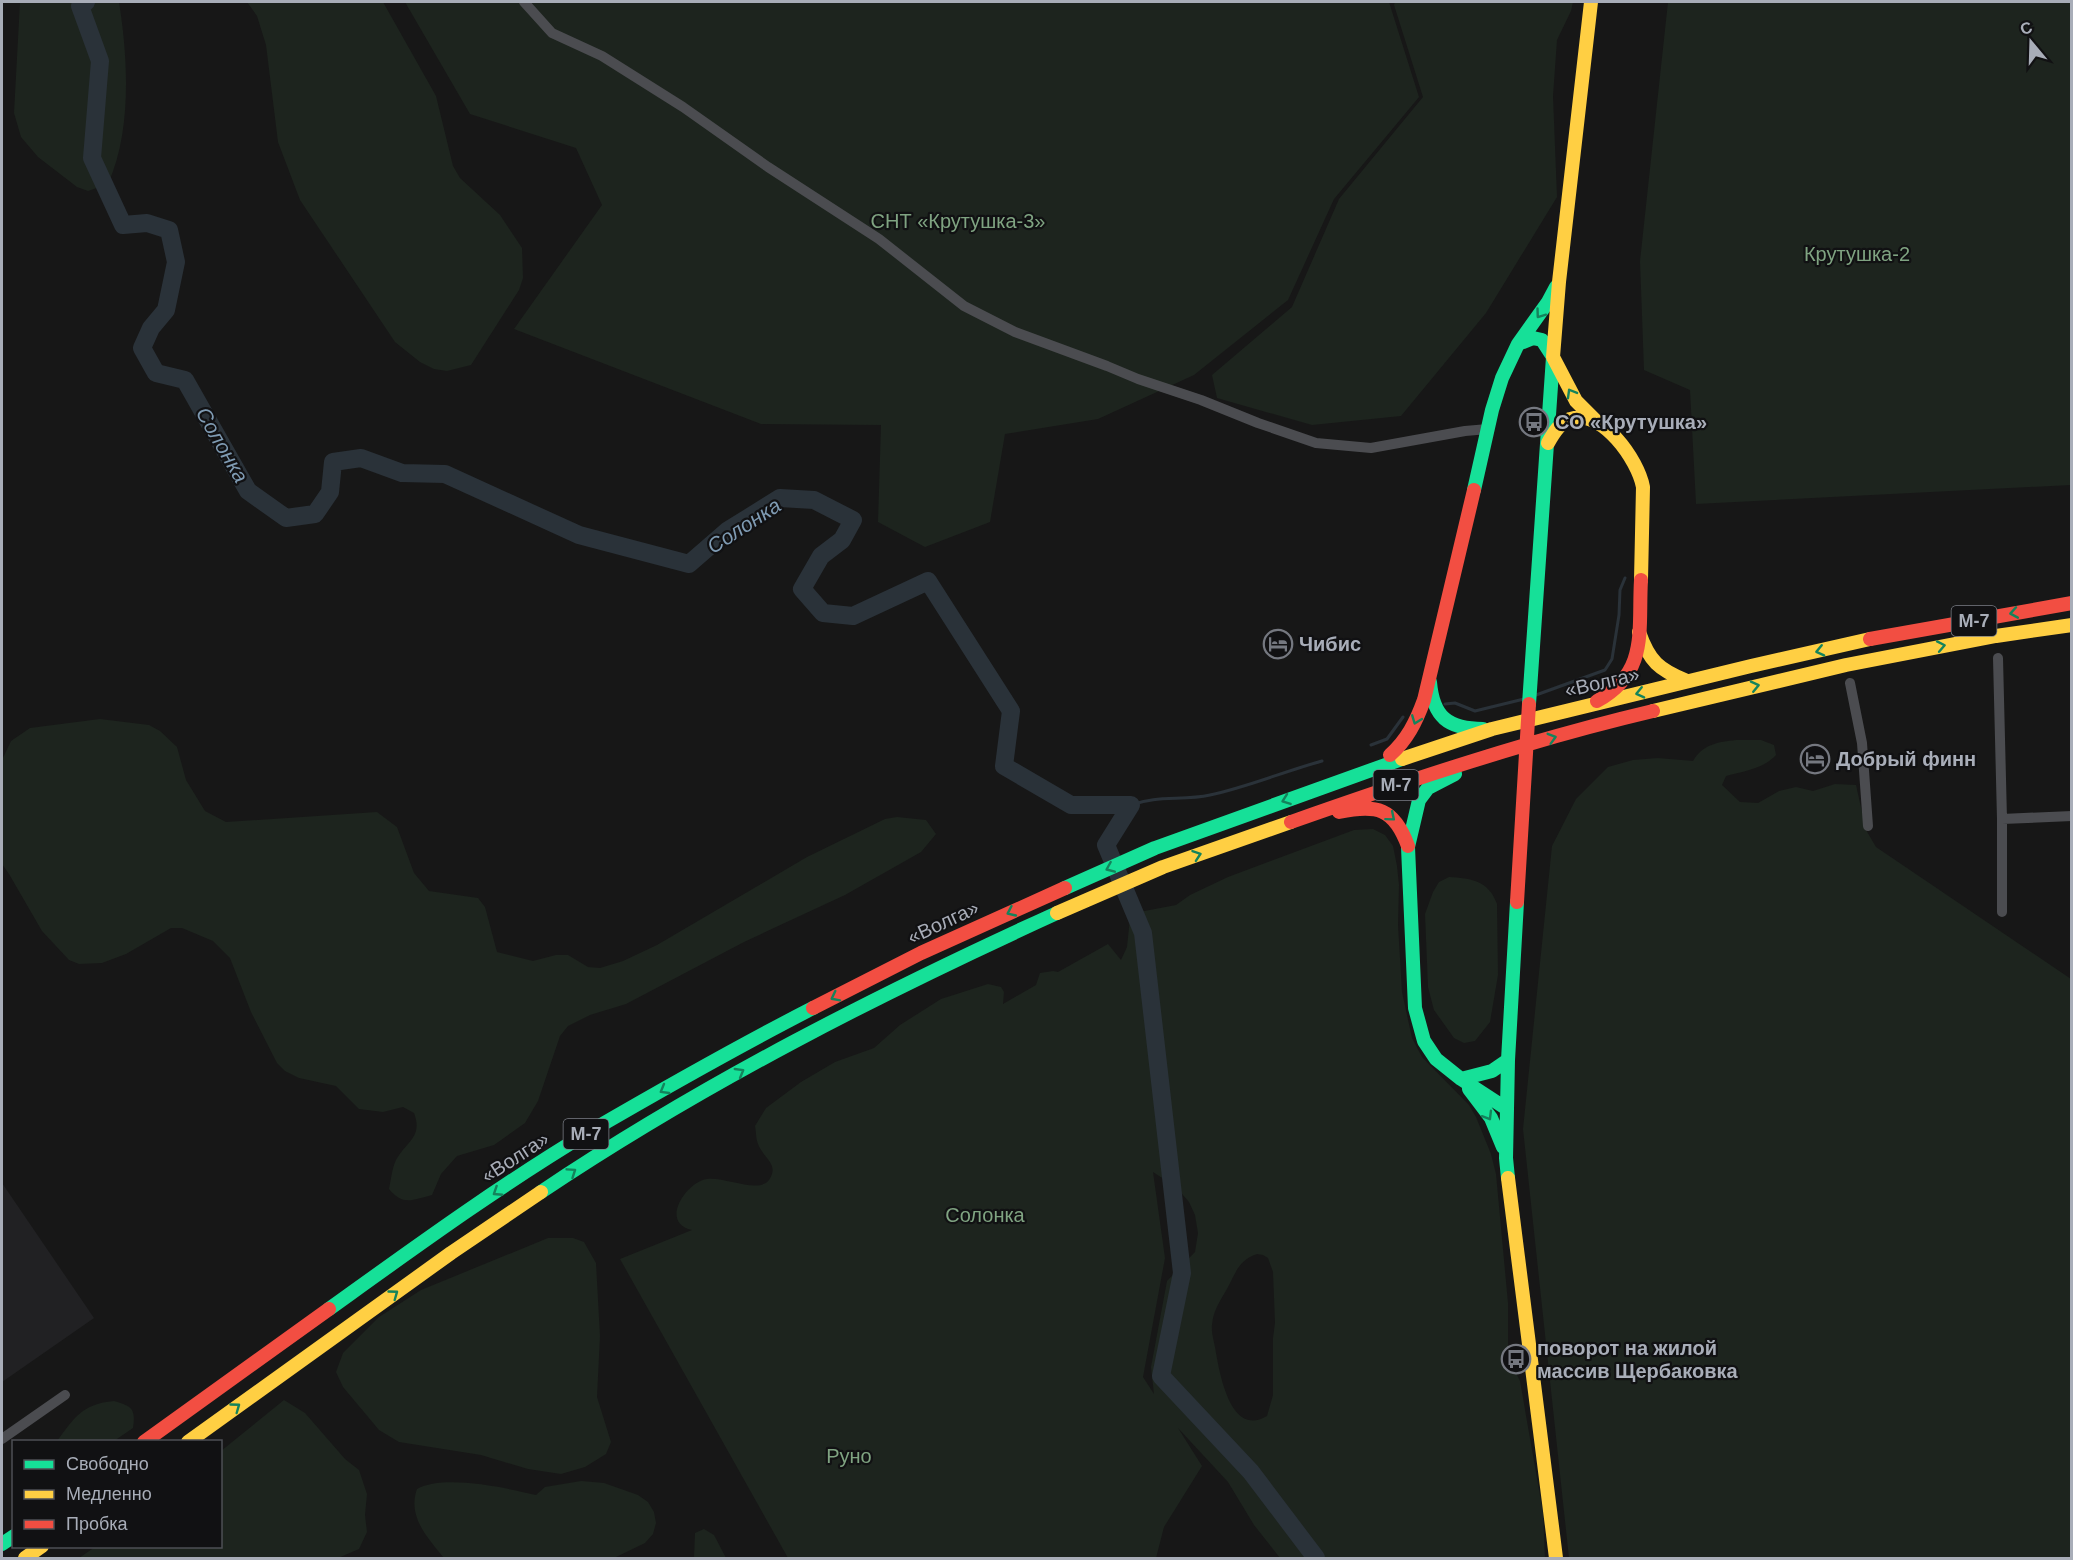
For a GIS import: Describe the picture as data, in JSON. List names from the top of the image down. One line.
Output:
{"streets":{"main road":["М-7","«Волга»"]},"water":["Солонка"],"parks":["СНТ «Крутушка-3»","Крутушка-2","Солонка","Руно"],"places":{"bus stop":["СО «Крутушка»","поворот на жилой массив Щербаковка"],"hotel":["Чибис","Добрый финн"]},"legend":["Свободно","Медленно","Пробка"],"north":"top"}
